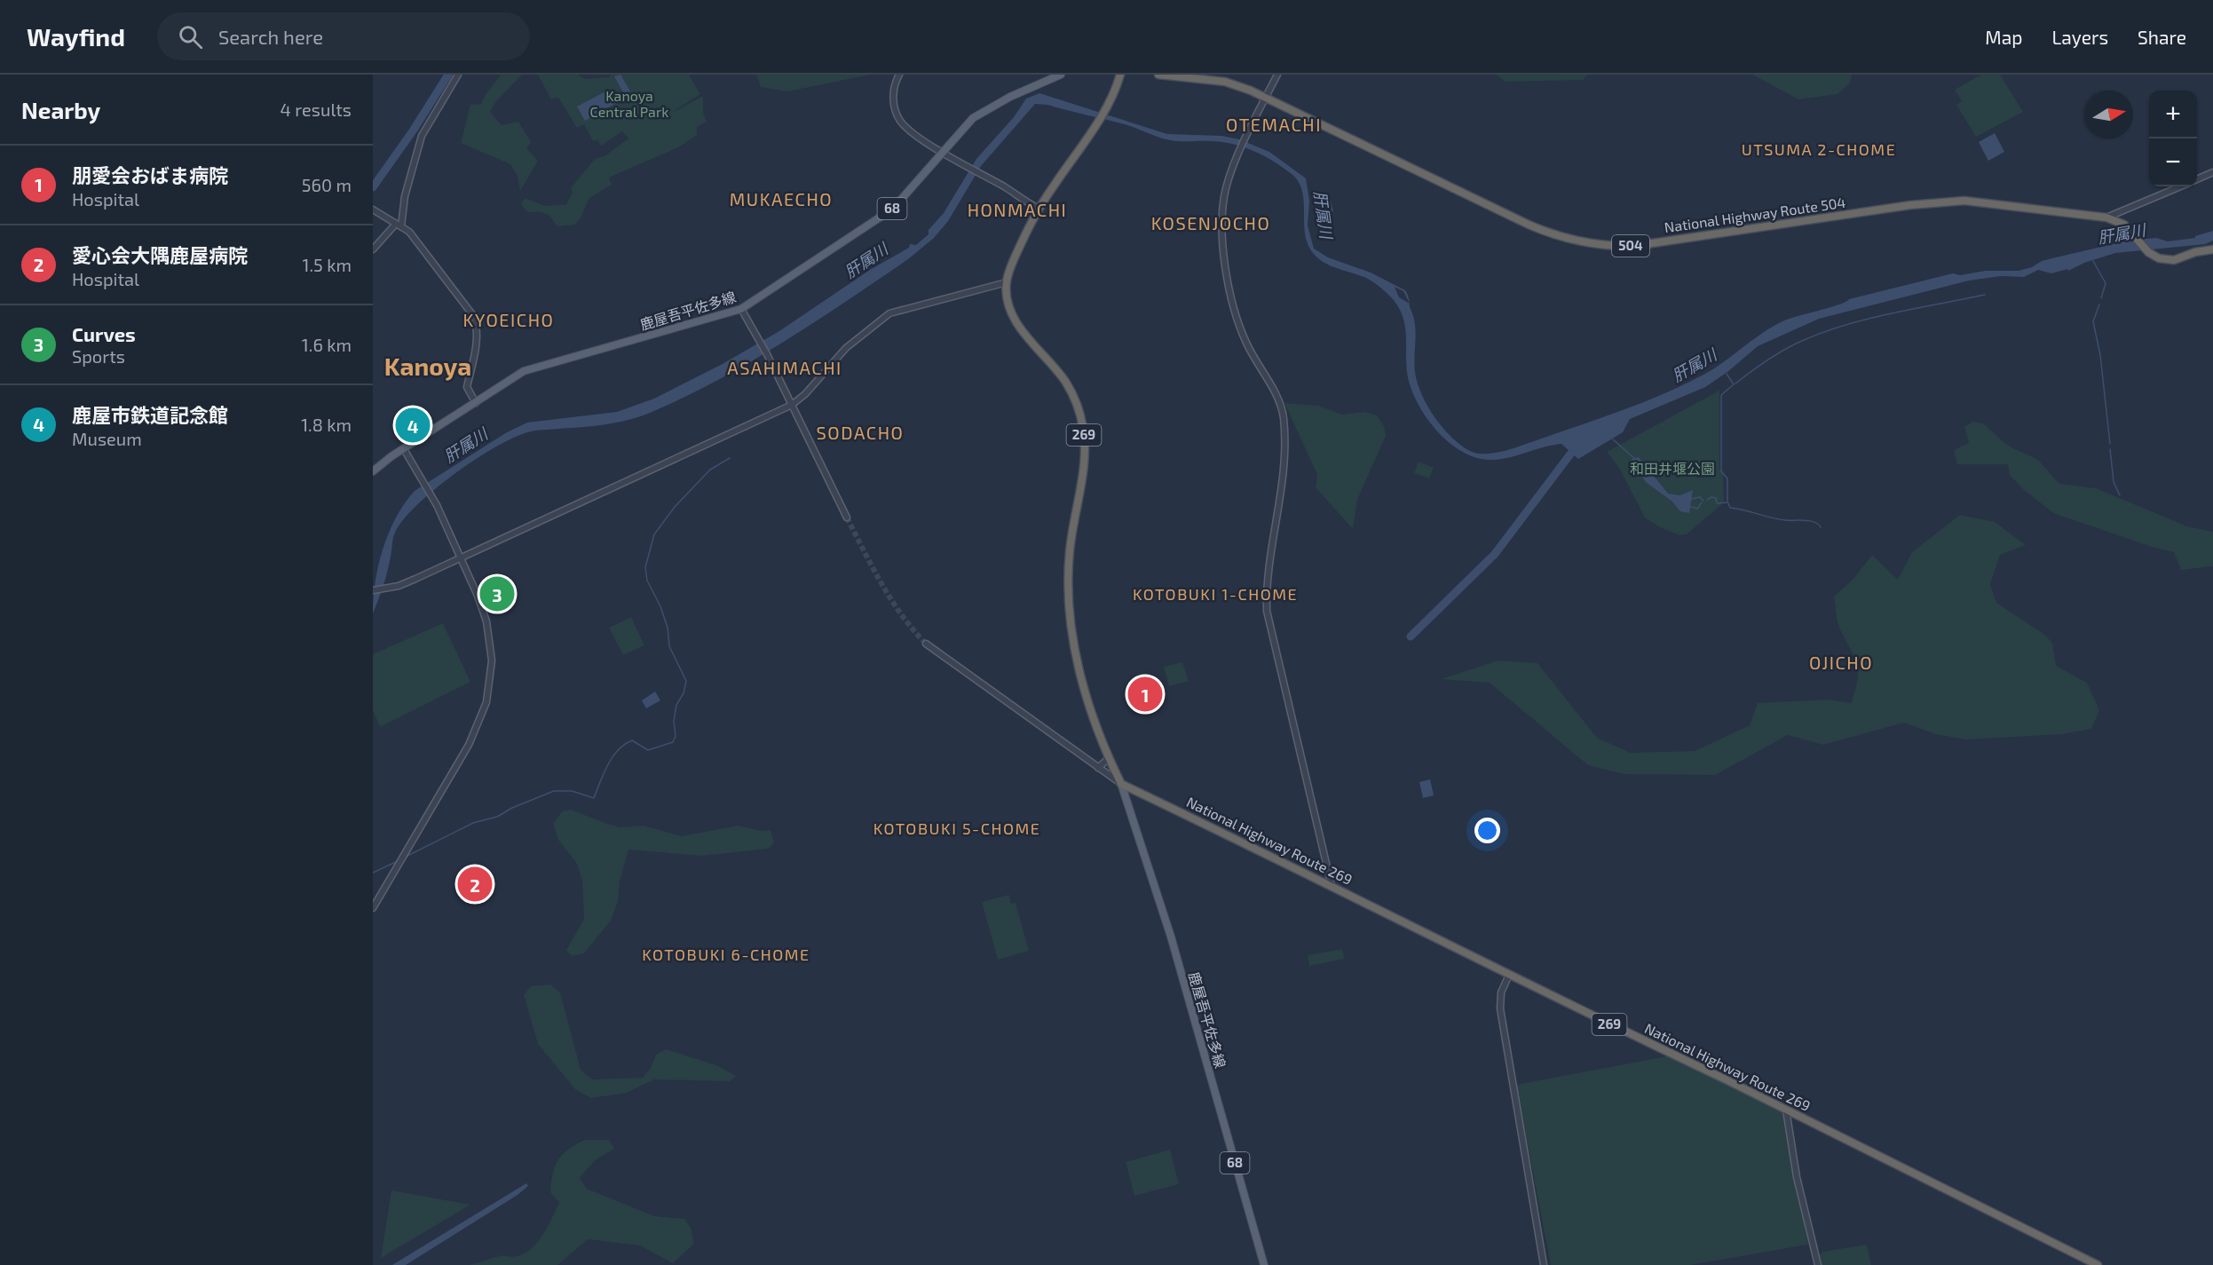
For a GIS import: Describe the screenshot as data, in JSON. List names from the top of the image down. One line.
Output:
{"streets":{"highway":["National Highway Route 504","504","269","National Highway Route 269"],"main road":["68","鹿屋吾平佐多線"]},"crossings":[["鹿屋吾平佐多線","269"],["鹿屋吾平佐多線","National Highway Route 269"],["269","National Highway Route 269"]],"districts":["OTEMACHI","UTSUMA 2-CHOME","MUKAECHO","HONMACHI","KOSENJOCHO","KYOEICHO","Kanoya","ASAHIMACHI","SODACHO","KOTOBUKI 1-CHOME","OJICHO","KOTOBUKI 5-CHOME","KOTOBUKI 6-CHOME"],"water":["肝属川"],"parks":["Kanoya Central Park","和田井堰公園"],"north":"right","page":{"header":"Wayfind","search":"Search here","nav":["Map","Layers","Share"],"heading":["Nearby","4 results"],"map_buttons":["+","−"],"list":[{"mark":"1","name":"朋愛会おばま病院","note":"Hospital","value":"560 m"},{"mark":"2","name":"愛心会大隅鹿屋病院","note":"Hospital","value":"1.5 km"},{"mark":"3","name":"Curves","note":"Sports","value":"1.6 km"},{"mark":"4","name":"鹿屋市鉄道記念館","note":"Museum","value":"1.8 km"}],"pins":["4","3","1","2"]}}
